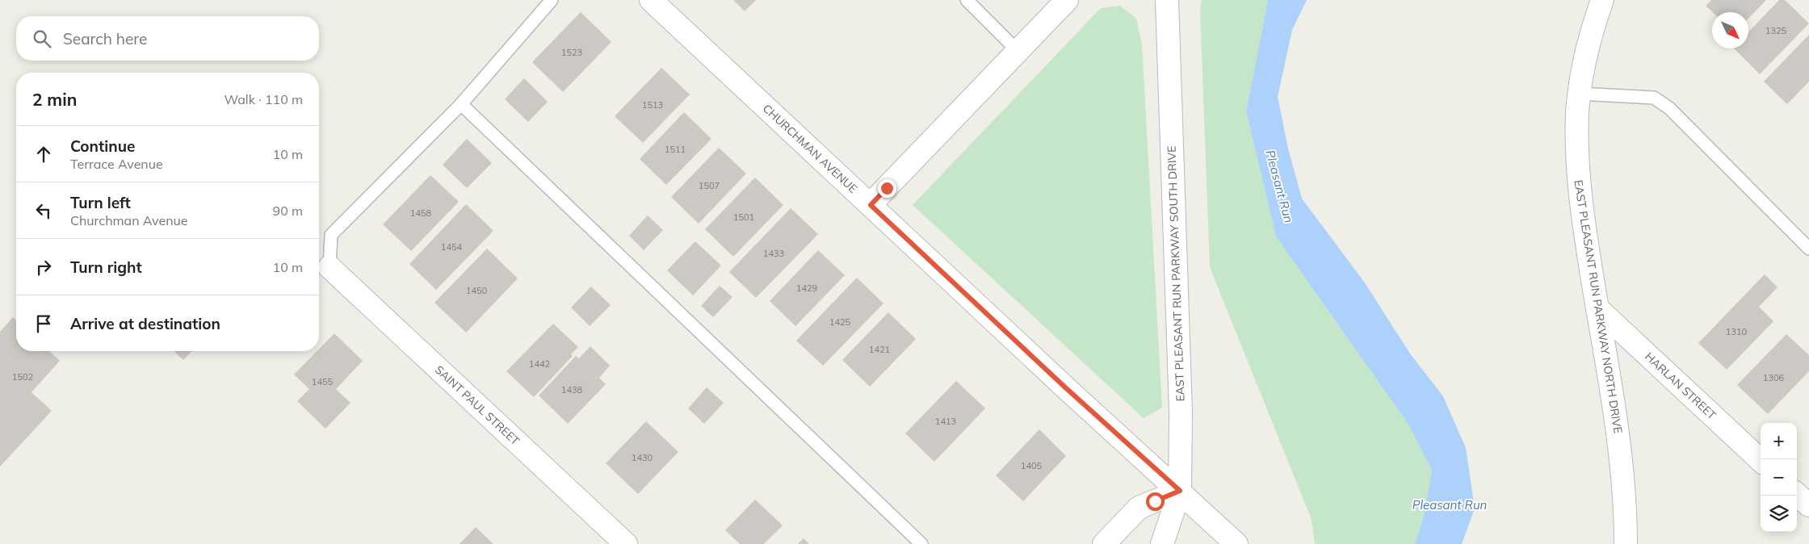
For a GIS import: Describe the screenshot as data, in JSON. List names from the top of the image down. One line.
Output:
{"streets":{"street":["CHURCHMAN AVENUE","EAST PLEASANT RUN PARKWAY SOUTH DRIVE","EAST PLEASANT RUN PARKWAY NORTH DRIVE","HARLAN STREET","SAINT PAUL STREET"]},"crossings":[["CHURCHMAN AVENUE","EAST PLEASANT RUN PARKWAY SOUTH DRIVE"],["EAST PLEASANT RUN PARKWAY NORTH DRIVE","HARLAN STREET"]],"water":["Pleasant Run"],"house_numbers":["1325","1523","1513","1511","1507","1458","1501","1454","1433","1429","1450","1425","1310","1421","1442","1502","1306","1455","1438","1413","1430","1405"],"north":"bottom right","page":{"search":"Search here","heading":["2 min","Walk · 110 m"],"list":[["Continue","Terrace Avenue","10 m"],["Turn left","Churchman Avenue","90 m"],["Turn right","10 m"],"Arrive at destination"],"map_buttons":["+","−"]}}
